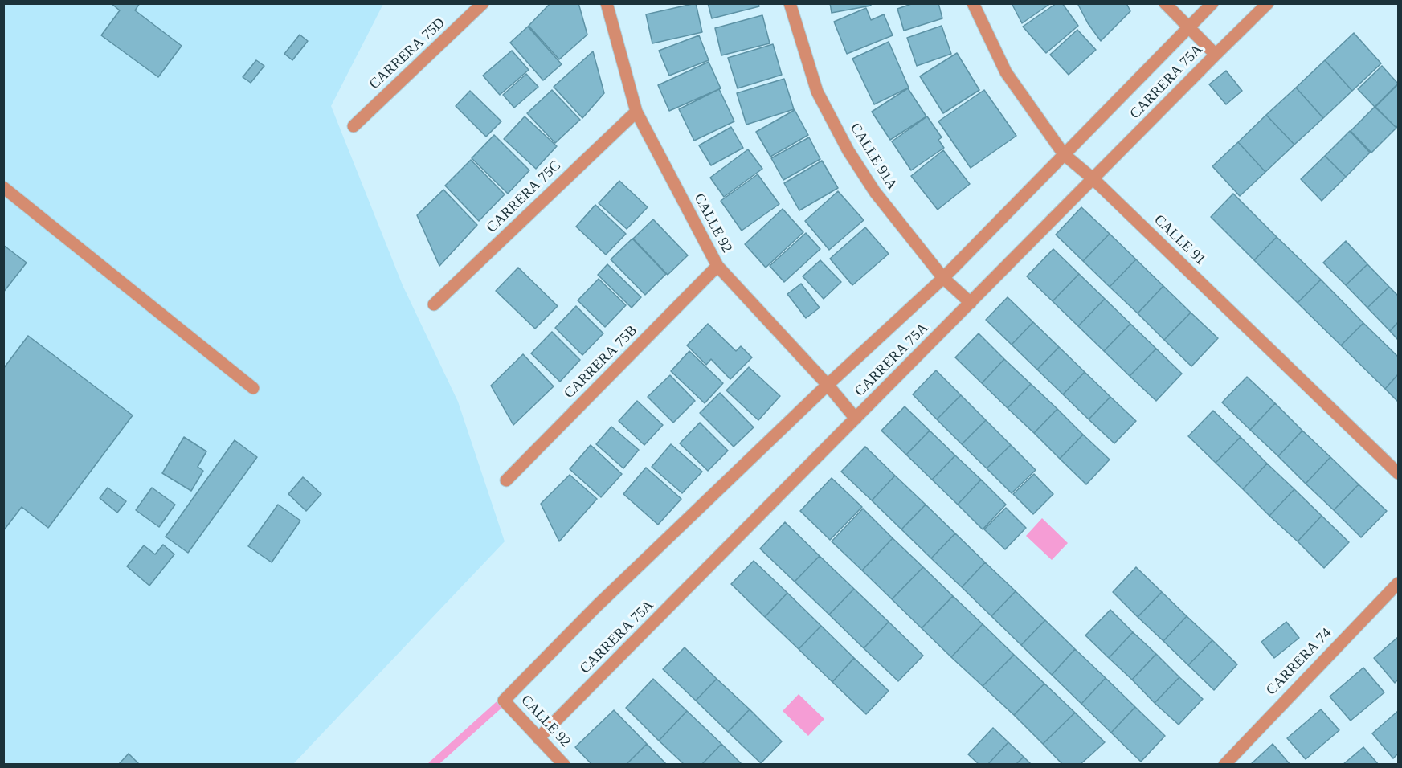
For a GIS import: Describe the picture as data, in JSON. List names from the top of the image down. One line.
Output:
{"streets":{"street":["CARRERA 75D","CARRERA 75A","CALLE 91A","CARRERA 75C","CALLE 92","CALLE 91","CARRERA 75B","CARRERA 74"]},"crossings":[["CARRERA 75A","CALLE 91A"],["CARRERA 75A","CALLE 92"],["CARRERA 75A","CALLE 91"],["CARRERA 75C","CALLE 92"],["CALLE 92","CARRERA 75B"]]}
